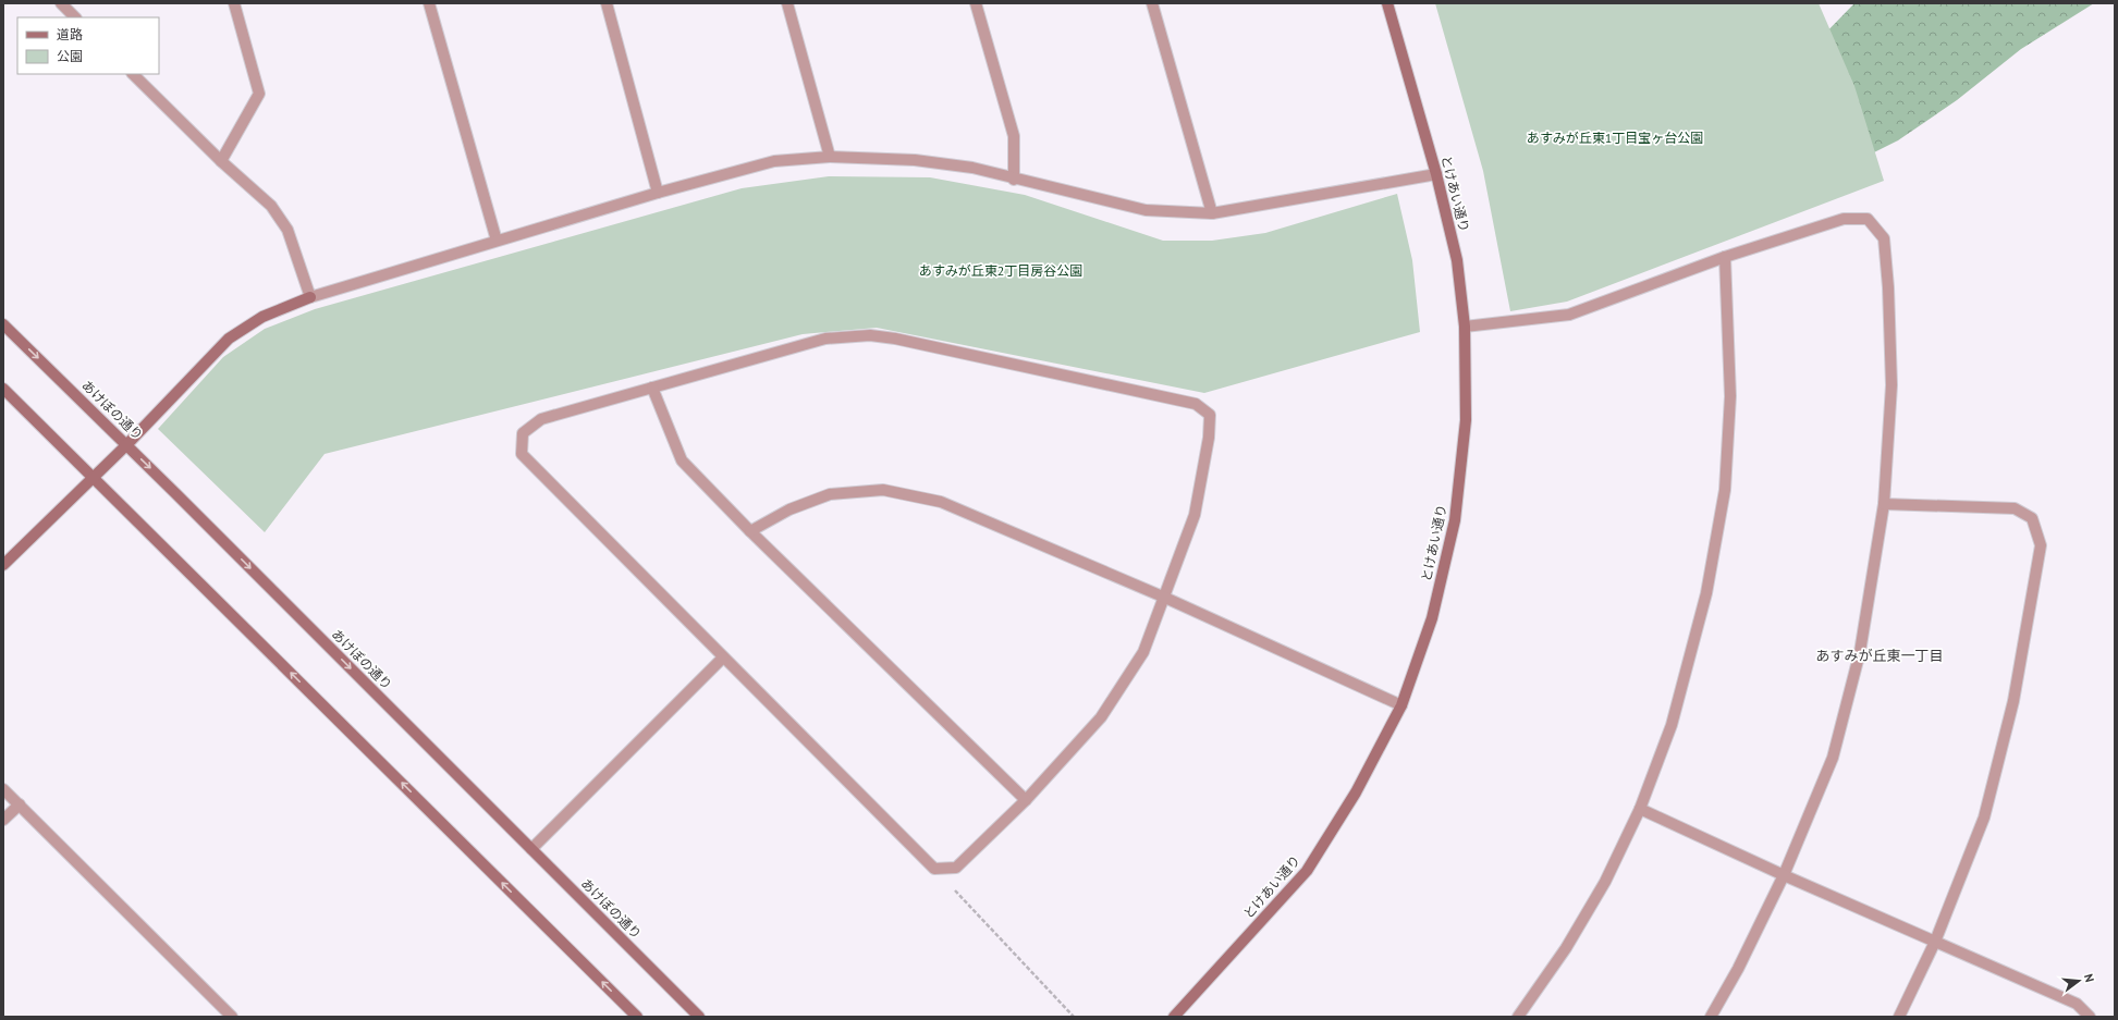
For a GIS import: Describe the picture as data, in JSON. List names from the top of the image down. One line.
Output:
{"streets":{"street":["とけあい通り","あけぼの通り"]},"districts":["あすみが丘東一丁目"],"parks":["あすみが丘東1丁目宝ヶ台公園","あすみが丘東2丁目房谷公園"],"legend":["道路","公園"],"north":"right"}
